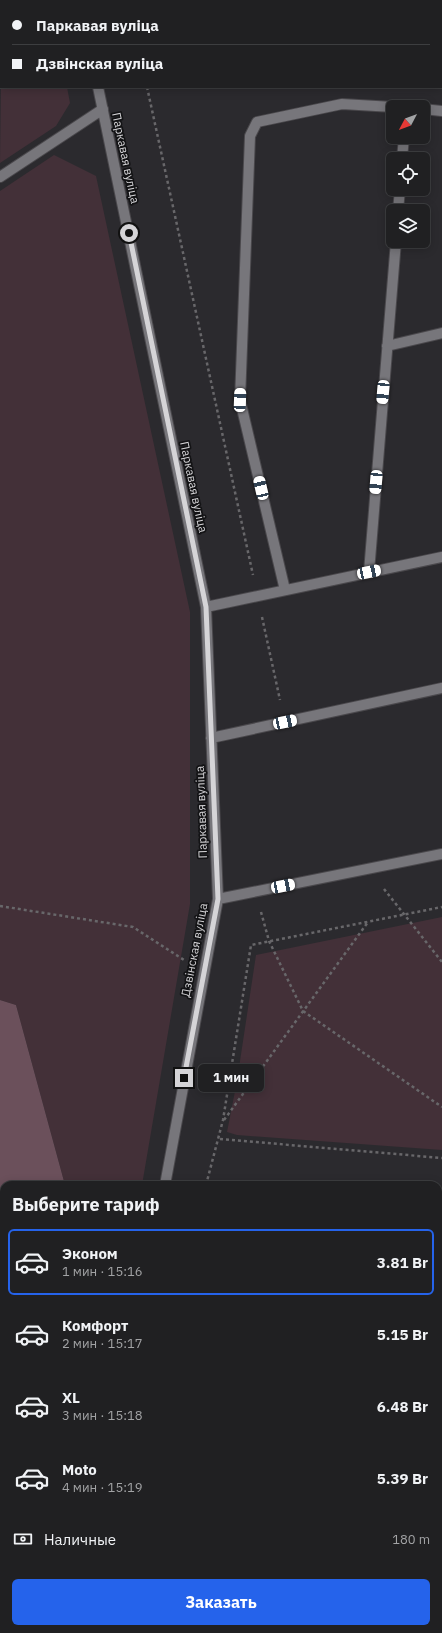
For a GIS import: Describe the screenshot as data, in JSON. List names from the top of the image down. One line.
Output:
{"streets":{"street":["Паркавая вуліца","Дзвінская вуліца"]},"crossings":[["Паркавая вуліца","Дзвінская вуліца"]],"north":"bottom left","page":{"banner":["Паркавая вуліца","Дзвінская вуліца"],"bubble":"1 мин","heading":"Выберите тариф","list":[{"name":"Эконом","note":"1 мин · 15:16","value":"3.81 Br"},{"name":"Комфорт","note":"2 мин · 15:17","value":"5.15 Br"},{"name":"XL","note":"3 мин · 15:18","value":"6.48 Br"},{"name":"Moto","note":"4 мин · 15:19","value":"5.39 Br"}],"pay":["Наличные","180 m"],"buttons":"Заказать"}}
